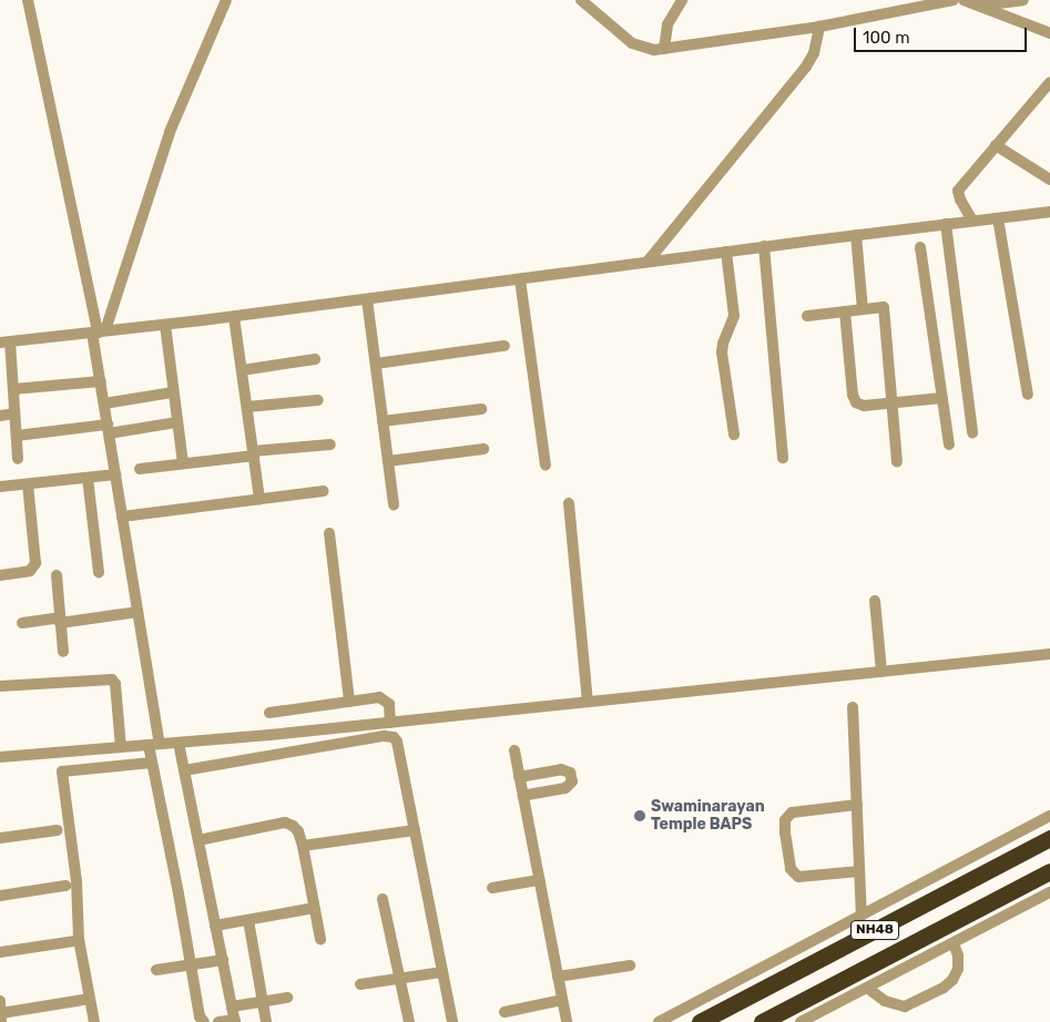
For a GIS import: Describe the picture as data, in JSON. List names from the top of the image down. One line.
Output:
{"streets":{"highway":["NH48"]},"places":["Swaminarayan Temple BAPS"],"scale_bar":"100 m"}
